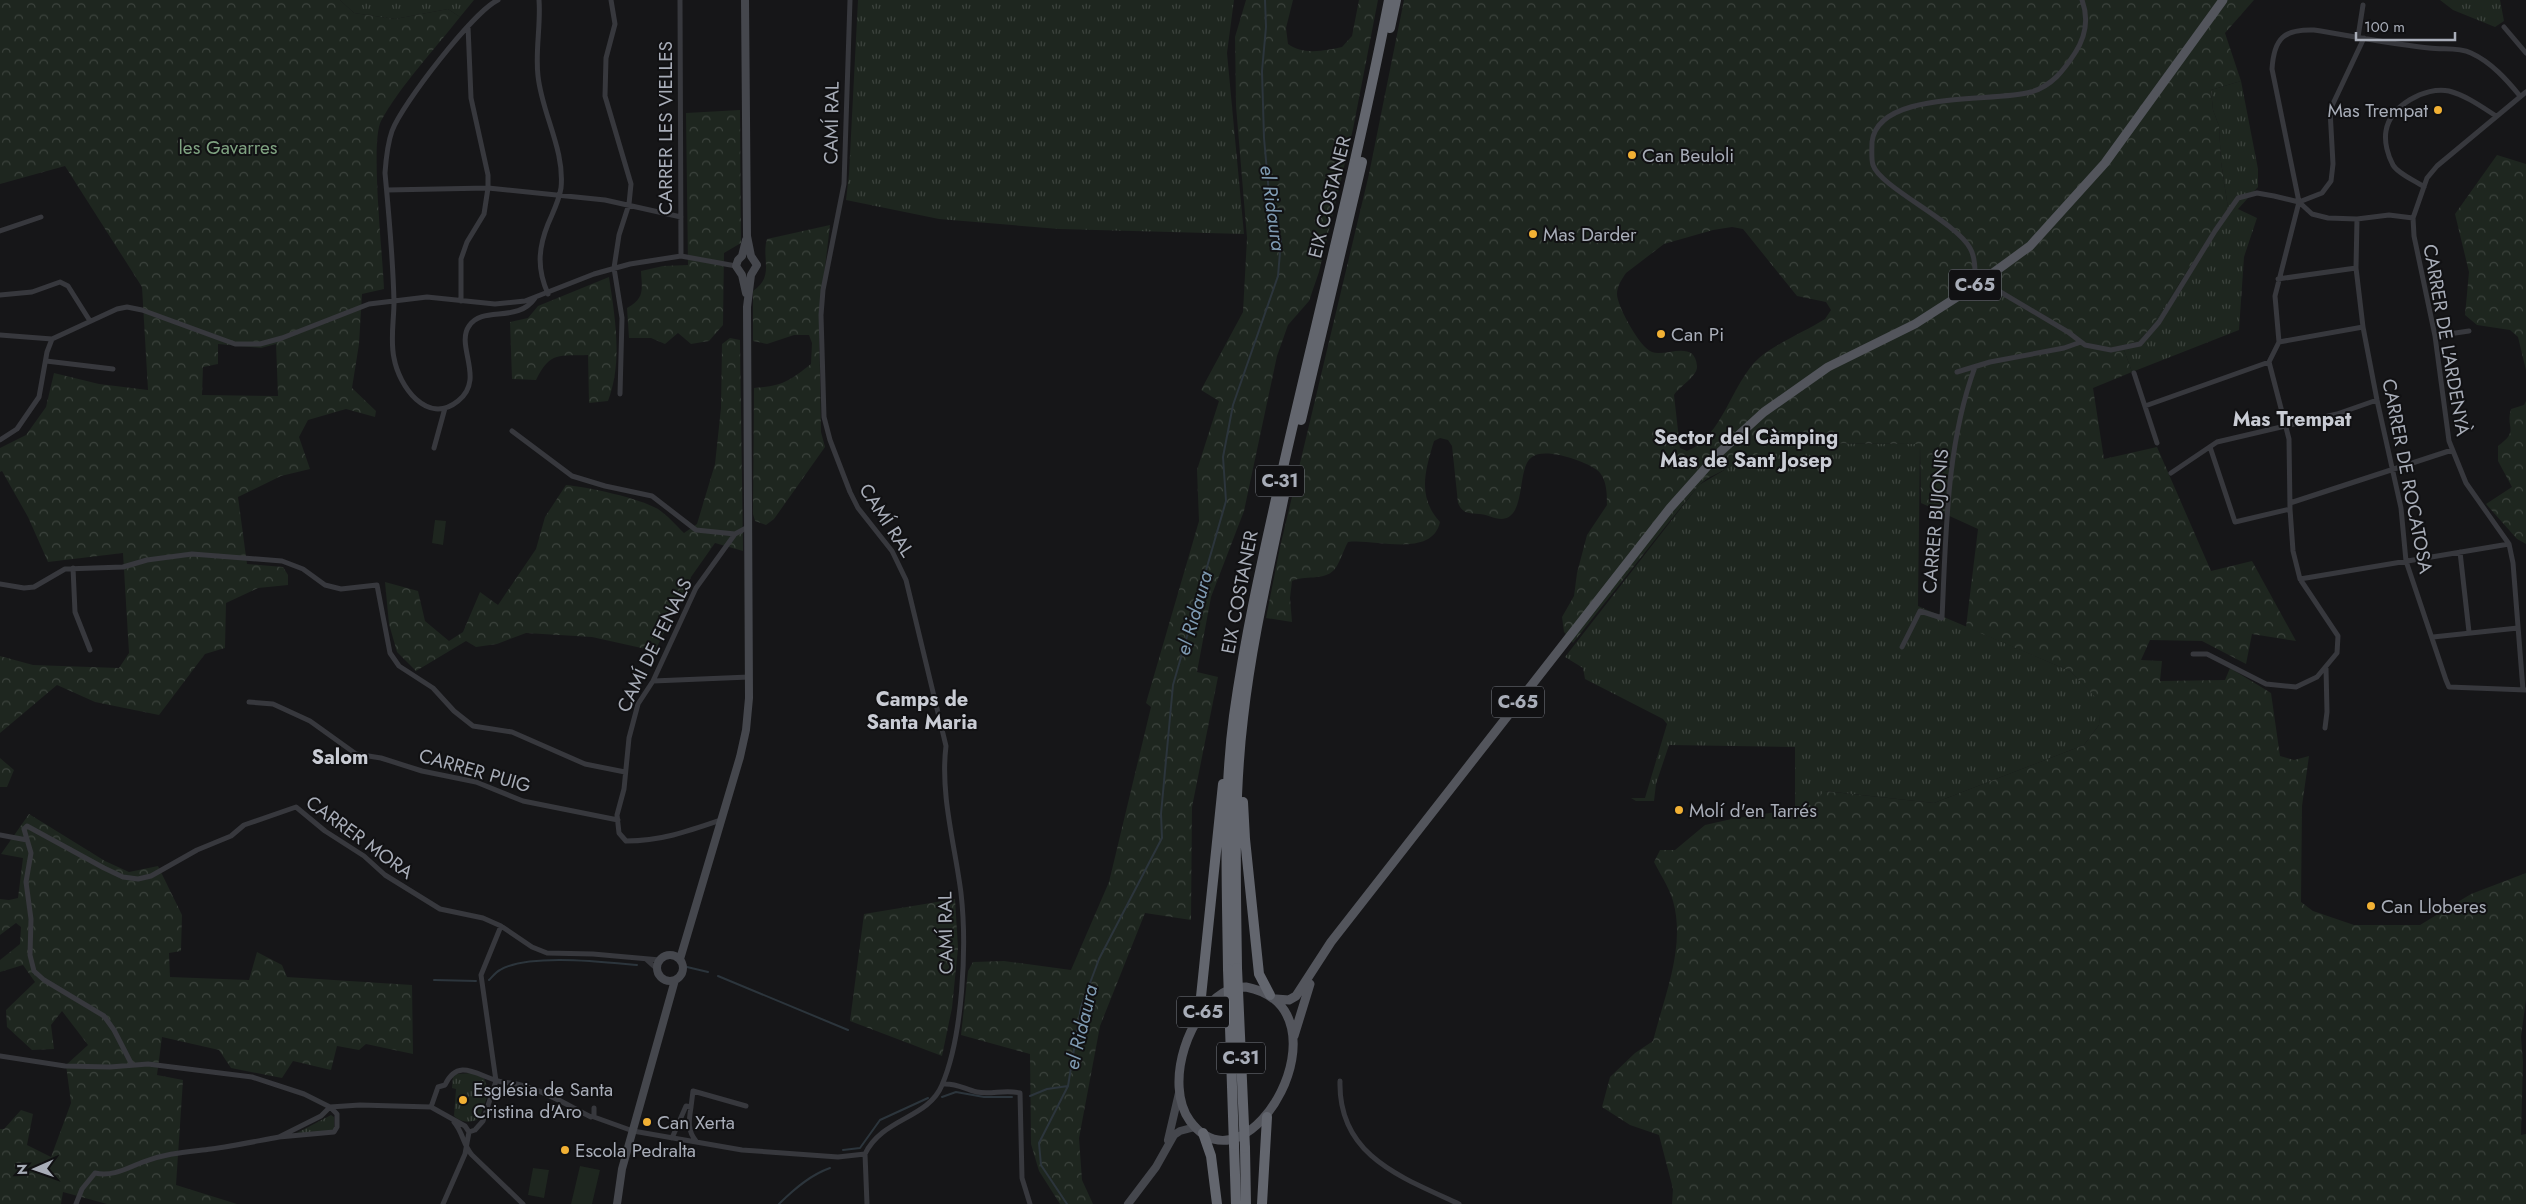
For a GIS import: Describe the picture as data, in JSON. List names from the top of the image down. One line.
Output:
{"streets":{"highway":["EIX COSTANER","C-65","C-31"],"street":["CAMÍ RAL","CARRER LES VIELLES","CARRER DE L'ARDENYÀ","CARRER DE ROCATOSA","CARRER BUJONIS","CAMÍ DE FENALS","CARRER PUIG","CARRER MORA"]},"crossings":[["CARRER DE L'ARDENYÀ","CARRER DE ROCATOSA"],["CAMÍ DE FENALS","CARRER PUIG"]],"districts":["Mas Trempat","Sector del Càmping Mas de Sant Josep","Camps de Santa Maria","Salom"],"water":["el Ridaura"],"parks":["les Gavarres"],"places":["Mas Trempat","Can Beuloli","Mas Darder","Can Pi","Molí d'en Tarrés","Can Lloberes","Església de Santa Cristina d'Aro","Can Xerta","Escola Pedralta"],"scale_bar":"100 m","north":"left"}
